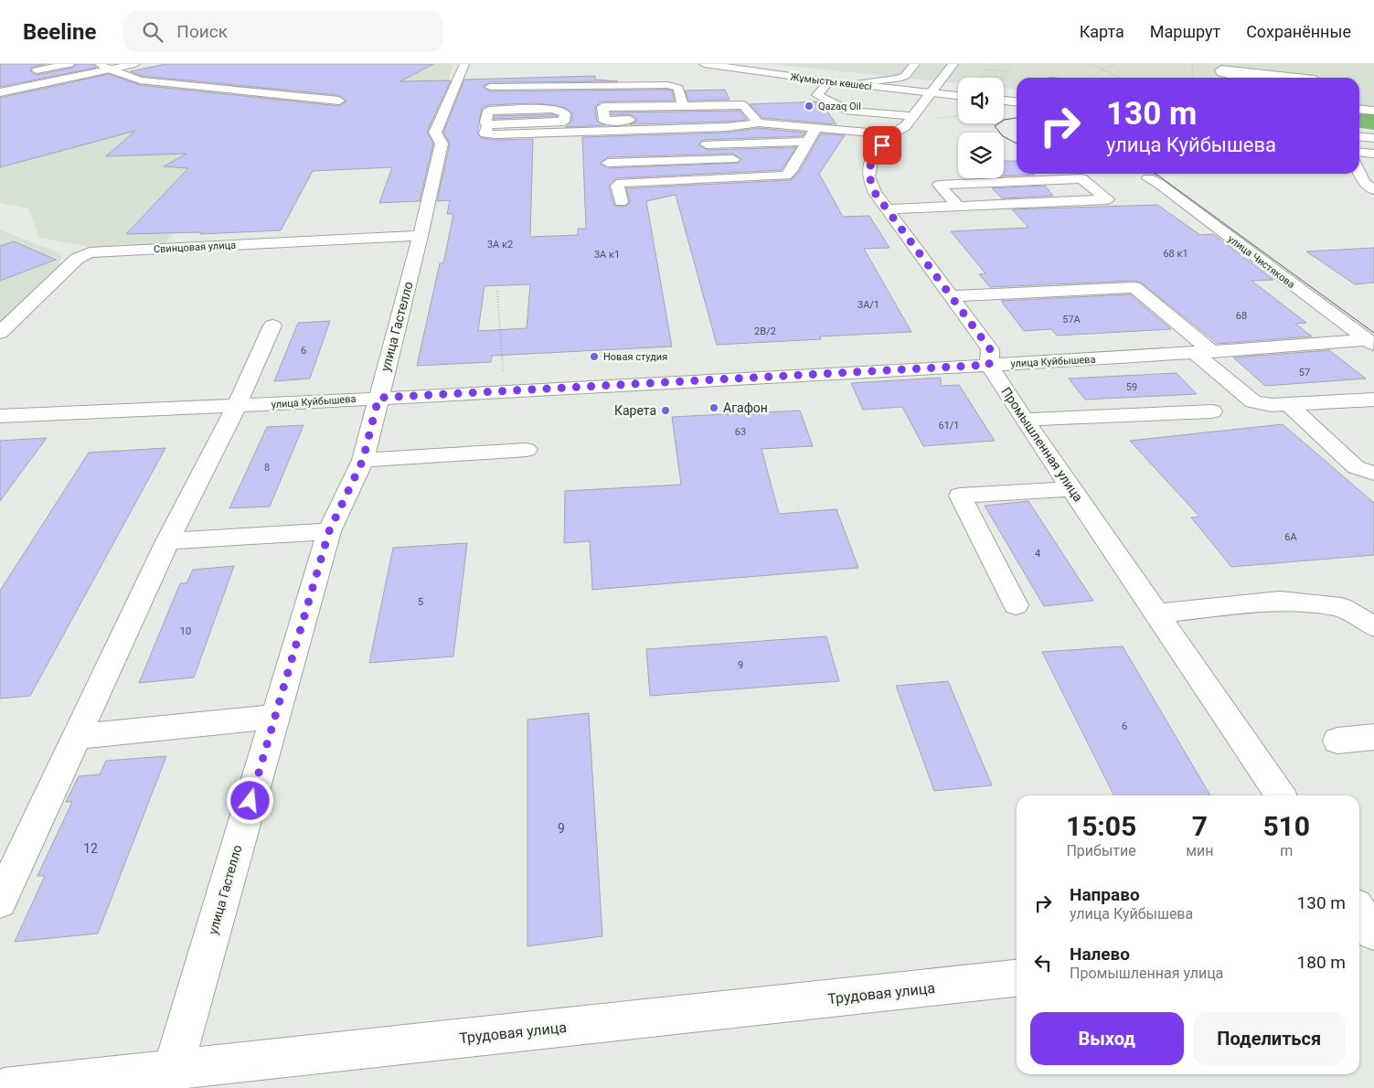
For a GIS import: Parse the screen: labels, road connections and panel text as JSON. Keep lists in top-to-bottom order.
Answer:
{
  "streets": {
    "street": [
      "Жұмысты көшесі",
      "Свинцовая улица",
      "улица Чистякова",
      "улица Гастелло",
      "улица Куйбышева",
      "Промышленная улица",
      "Трудовая улица"
    ]
  },
  "crossings": [
    ["Жұмысты көшесі", "Промышленная улица"],
    ["Свинцовая улица", "улица Гастелло"],
    ["улица Чистякова", "улица Куйбышева"],
    ["улица Гастелло", "улица Куйбышева"],
    ["улица Гастелло", "Трудовая улица"],
    ["улица Куйбышева", "Промышленная улица"]
  ],
  "places": [
    "Qazaq Oil",
    "Новая студия",
    "Агафон",
    "Карета"
  ],
  "house_numbers": [
    "3А к2",
    "68 к1",
    "3А к1",
    "3А/1",
    "68",
    "57А",
    "2В/2",
    "6",
    "57",
    "59",
    "61/1",
    "63",
    "8",
    "6А",
    "4",
    "5",
    "10",
    "9",
    "6",
    "9",
    "12"
  ],
  "page": {
    "header": "Beeline",
    "search": "Поиск",
    "nav": ["Карта", "Маршрут", "Сохранённые"],
    "turn": ["130 m", "улица Куйбышева"],
    "eta": [
      "15:05",
      "Прибытие",
      "7",
      "мин",
      "510",
      "m"
    ],
    "list": [
      {
        "name": "Направо",
        "note": "улица Куйбышева",
        "value": "130 m"
      },
      {
        "name": "Налево",
        "note": "Промышленная улица",
        "value": "180 m"
      }
    ],
    "buttons": ["Выход", "Поделиться"]
  }
}
